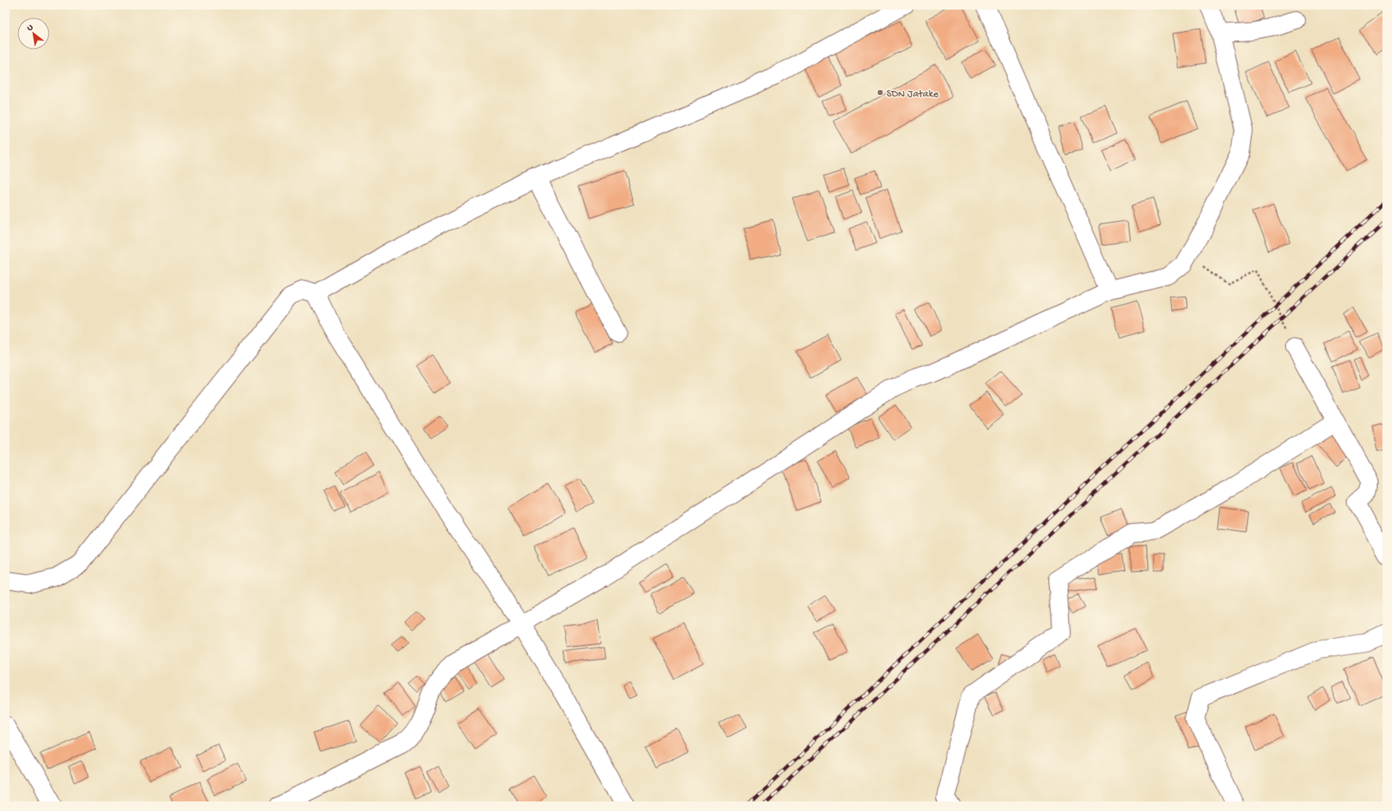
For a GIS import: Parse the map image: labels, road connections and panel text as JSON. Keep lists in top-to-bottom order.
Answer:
{
  "places": ["SDN Jatake"],
  "north": "top left"
}
